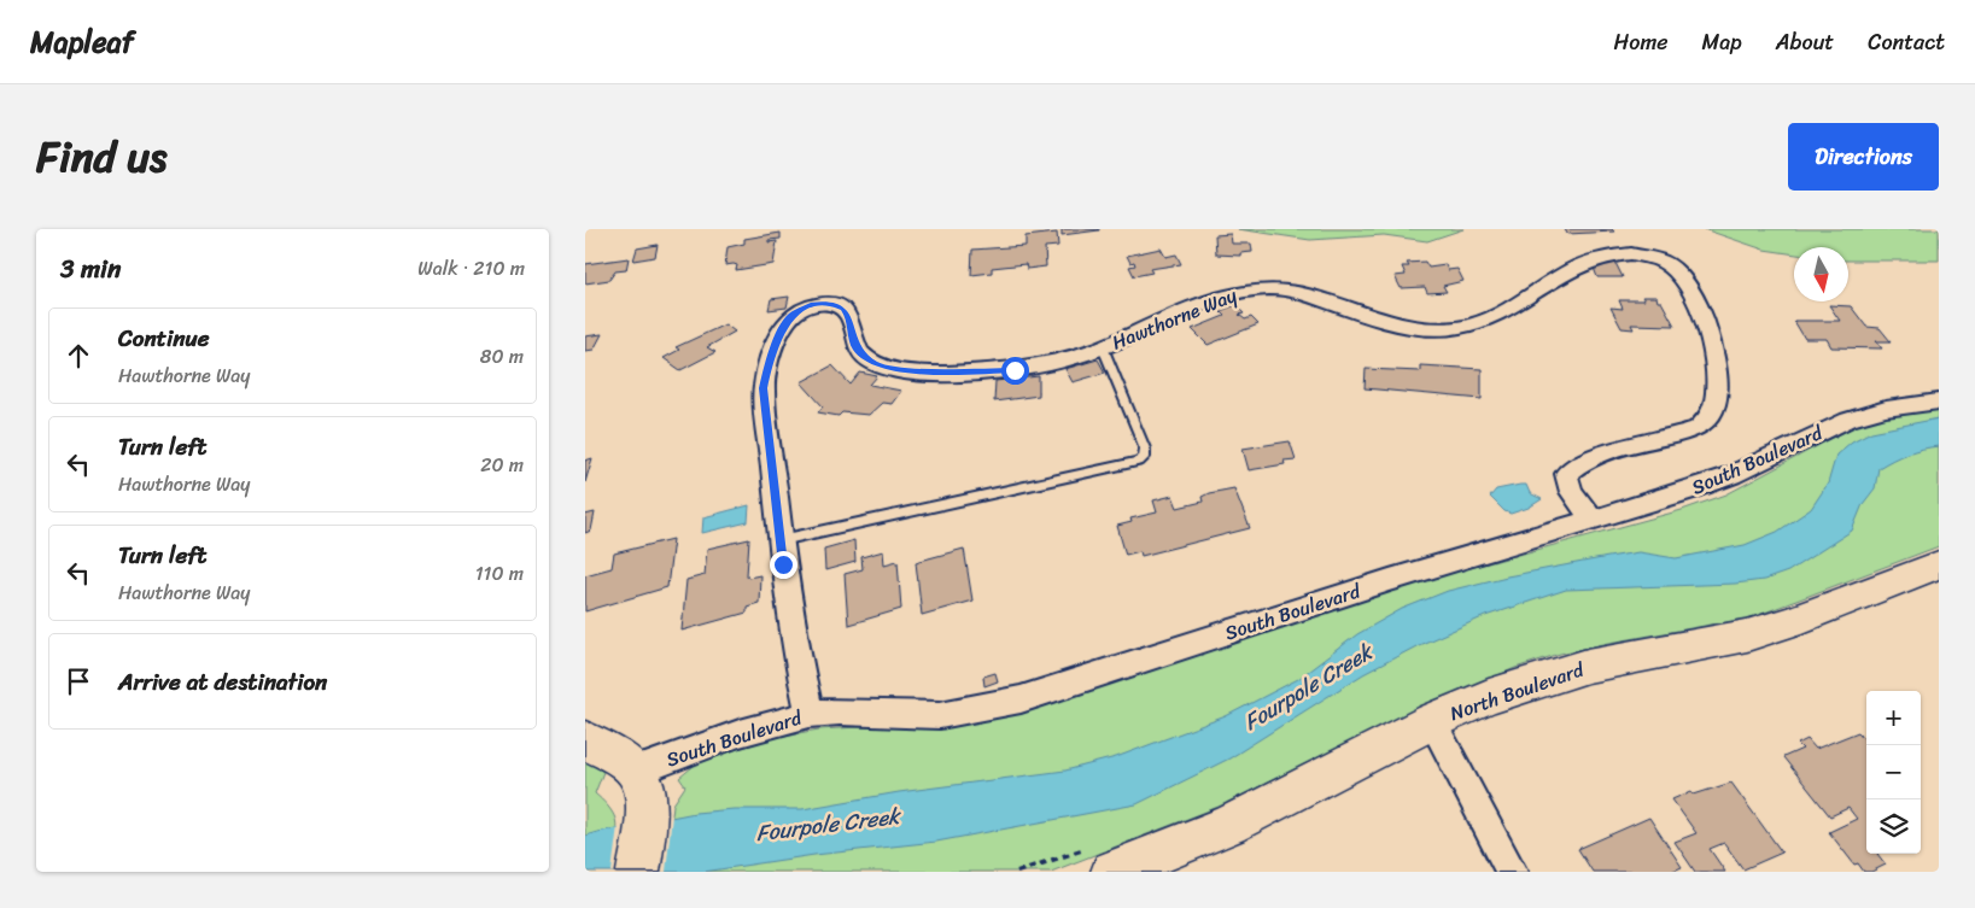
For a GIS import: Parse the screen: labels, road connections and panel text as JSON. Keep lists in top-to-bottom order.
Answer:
{
  "streets": {
    "street": ["Hawthorne Way", "South Boulevard", "North Boulevard"]
  },
  "crossings": [
    ["Hawthorne Way", "South Boulevard"]
  ],
  "water": ["Fourpole Creek"],
  "north": "bottom",
  "page": {
    "header": "Mapleaf",
    "nav": [
      "Home",
      "Map",
      "About",
      "Contact"
    ],
    "title": "Find us",
    "buttons": "Directions",
    "heading": ["3 min", "Walk · 210 m"],
    "list": [
      ["Continue", "Hawthorne Way", "80 m"],
      ["Turn left", "Hawthorne Way", "20 m"],
      ["Turn left", "Hawthorne Way", "110 m"],
      "Arrive at destination"
    ],
    "map_buttons": ["+", "−"]
  }
}
